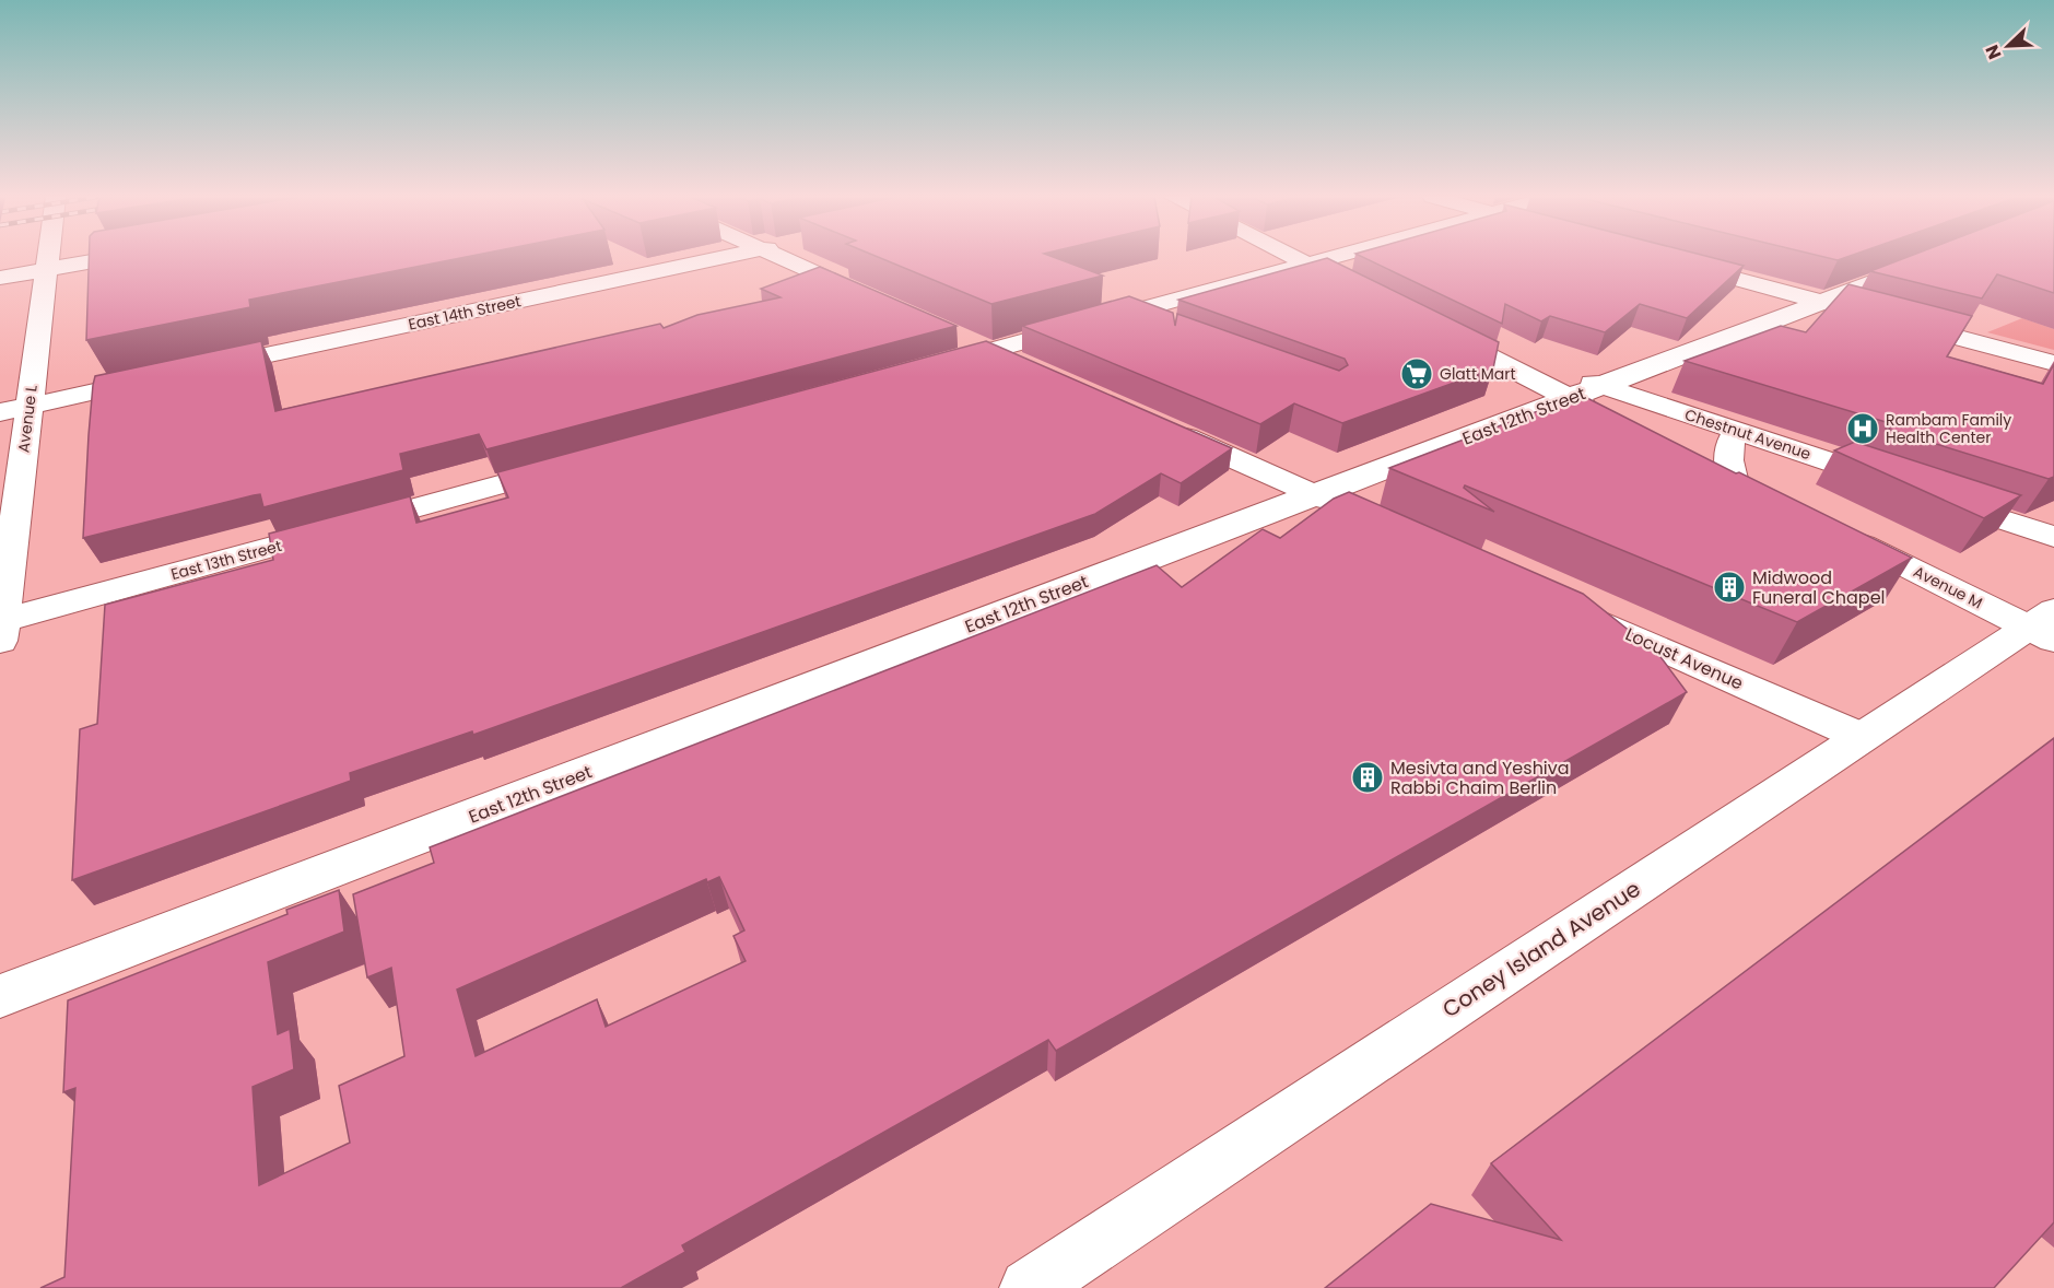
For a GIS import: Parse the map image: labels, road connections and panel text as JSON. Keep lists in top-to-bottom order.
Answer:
{
  "streets": {
    "street": [
      "East 14th Street",
      "East 12th Street",
      "Avenue L",
      "Chestnut Avenue",
      "East 13th Street",
      "Avenue M",
      "Locust Avenue",
      "Coney Island Avenue"
    ]
  },
  "crossings": [
    ["East 12th Street", "Chestnut Avenue"],
    ["Avenue L", "East 13th Street"],
    ["Avenue M", "Coney Island Avenue"],
    ["Locust Avenue", "Coney Island Avenue"]
  ],
  "places": {
    "supermarket": ["Glatt Mart"],
    "hospital": ["Rambam Family Health Center"],
    "building": ["Midwood Funeral Chapel", "Mesivta and Yeshiva Rabbi Chaim Berlin"]
  },
  "north": "bottom left"
}
